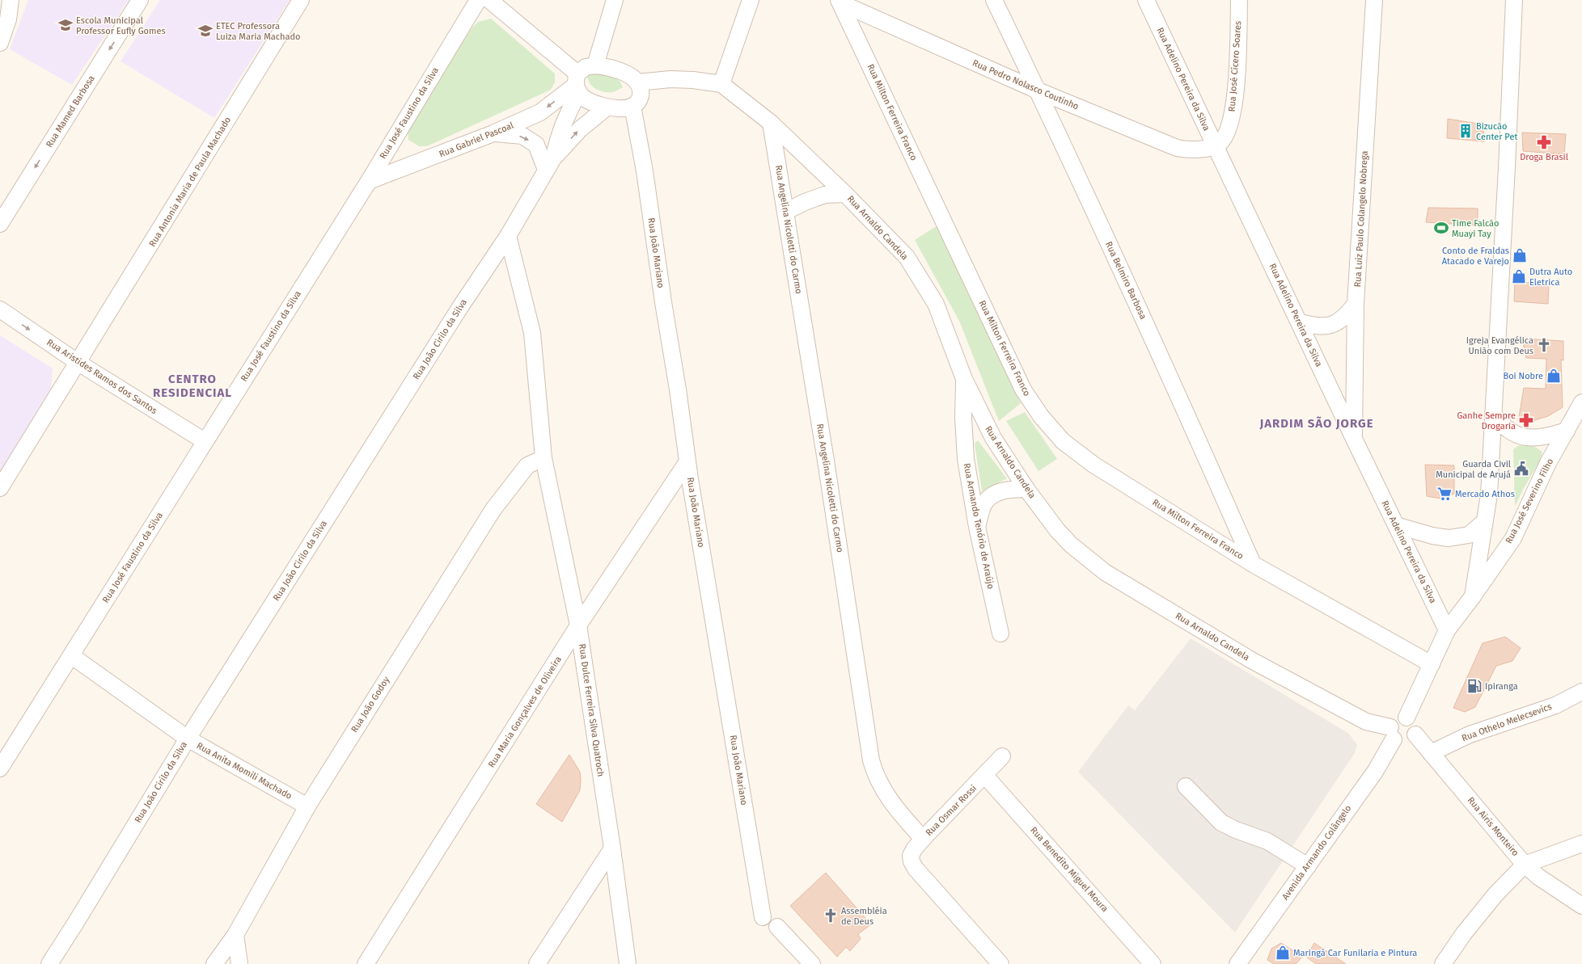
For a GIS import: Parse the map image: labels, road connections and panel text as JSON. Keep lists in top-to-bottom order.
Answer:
{
  "streets": {
    "street": [
      "Rua José Cícero Soares",
      "Rua Adelino Pereira da Silva",
      "Rua Pedro Nolasco Coutinho",
      "Rua Mamed Barbosa",
      "Rua Milton Ferreira Franco",
      "Rua José Faustino da Silva",
      "Rua Gabriel Pascoal",
      "Rua Antonia Maria de Paula Machado",
      "Rua Luiz Paulo Colangelo Nobrega",
      "Rua Arnaldo Candela",
      "Rua Angelina Nicoletti do Carmo",
      "Rua João Mariano",
      "Rua Belmiro Barbosa",
      "Rua João Cirilo da Silva",
      "Rua Aristides Ramos dos Santos",
      "Rua José Severino Filho",
      "Rua Armando Tenório de Araújo",
      "Rua João Godoy",
      "Rua Dulce Ferreira Silva Quatroch",
      "Rua Maria Gonçalves de Oliveira",
      "Rua Othelo Melecsevics",
      "Rua Anita Momili Machado",
      "Rua Osmar Rossi",
      "Rua Airis Monteiro",
      "Avenida Armando Colângelo",
      "Rua Benedito Miguel Moura"
    ]
  },
  "crossings": [
    ["Rua José Cícero Soares", "Rua Adelino Pereira da Silva"],
    ["Rua José Cícero Soares", "Rua Pedro Nolasco Coutinho"],
    ["Rua Adelino Pereira da Silva", "Rua Pedro Nolasco Coutinho"],
    ["Rua Adelino Pereira da Silva", "Rua Luiz Paulo Colangelo Nobrega"],
    ["Rua Pedro Nolasco Coutinho", "Rua Milton Ferreira Franco"],
    ["Rua Pedro Nolasco Coutinho", "Rua Belmiro Barbosa"],
    ["Rua Milton Ferreira Franco", "Rua Belmiro Barbosa"],
    ["Rua José Faustino da Silva", "Rua Gabriel Pascoal"],
    ["Rua José Faustino da Silva", "Rua Aristides Ramos dos Santos"],
    ["Rua José Faustino da Silva", "Rua Anita Momili Machado"],
    ["Rua Gabriel Pascoal", "Rua João Mariano"],
    ["Rua Gabriel Pascoal", "Rua João Cirilo da Silva"],
    ["Rua Antonia Maria de Paula Machado", "Rua Aristides Ramos dos Santos"],
    ["Rua Arnaldo Candela", "Rua Angelina Nicoletti do Carmo"],
    ["Rua Arnaldo Candela", "Rua Armando Tenório de Araújo"],
    ["Rua Arnaldo Candela", "Rua Airis Monteiro"],
    ["Rua Arnaldo Candela", "Avenida Armando Colângelo"],
    ["Rua Angelina Nicoletti do Carmo", "Rua Osmar Rossi"],
    ["Rua João Mariano", "Rua João Cirilo da Silva"],
    ["Rua João Mariano", "Rua Maria Gonçalves de Oliveira"],
    ["Rua João Cirilo da Silva", "Rua Dulce Ferreira Silva Quatroch"],
    ["Rua João Cirilo da Silva", "Rua Anita Momili Machado"],
    ["Rua João Godoy", "Rua Dulce Ferreira Silva Quatroch"],
    ["Rua João Godoy", "Rua Anita Momili Machado"],
    ["Rua Dulce Ferreira Silva Quatroch", "Rua Maria Gonçalves de Oliveira"],
    ["Rua Othelo Melecsevics", "Rua Airis Monteiro"],
    ["Rua Osmar Rossi", "Rua Benedito Miguel Moura"],
    ["Rua Airis Monteiro", "Avenida Armando Colângelo"]
  ],
  "one_way": ["Rua Mamed Barbosa", "Rua Gabriel Pascoal", "Rua Aristides Ramos dos Santos"],
  "districts": ["CENTRO RESIDENCIAL", "JARDIM SÃO JORGE"],
  "places": {
    "school or university": ["Escola Municipal Professor Eufly Gomes", "ETEC Professora Luiza Maria Machado"],
    "building": ["Bizucão Center Pet"],
    "pharmacy": ["Droga Brasil", "Ganhe Sempre Drogaria"],
    "sports": ["Time Falcão Muayi Tay"],
    "shop": [
      "Conto de Fraldas Atacado e Varejo",
      "Dutra Auto Eletrica",
      "Boi Nobre",
      "Maringá Car Funilaria e Pintura"
    ],
    "church": ["Igreja Evangélica União com Deus", "Assembléia de Deus"],
    "public building": ["Guarda Civil Municipal de Arujá"],
    "supermarket": ["Mercado Athos"],
    "fuel station": ["Ipiranga"]
  }
}
